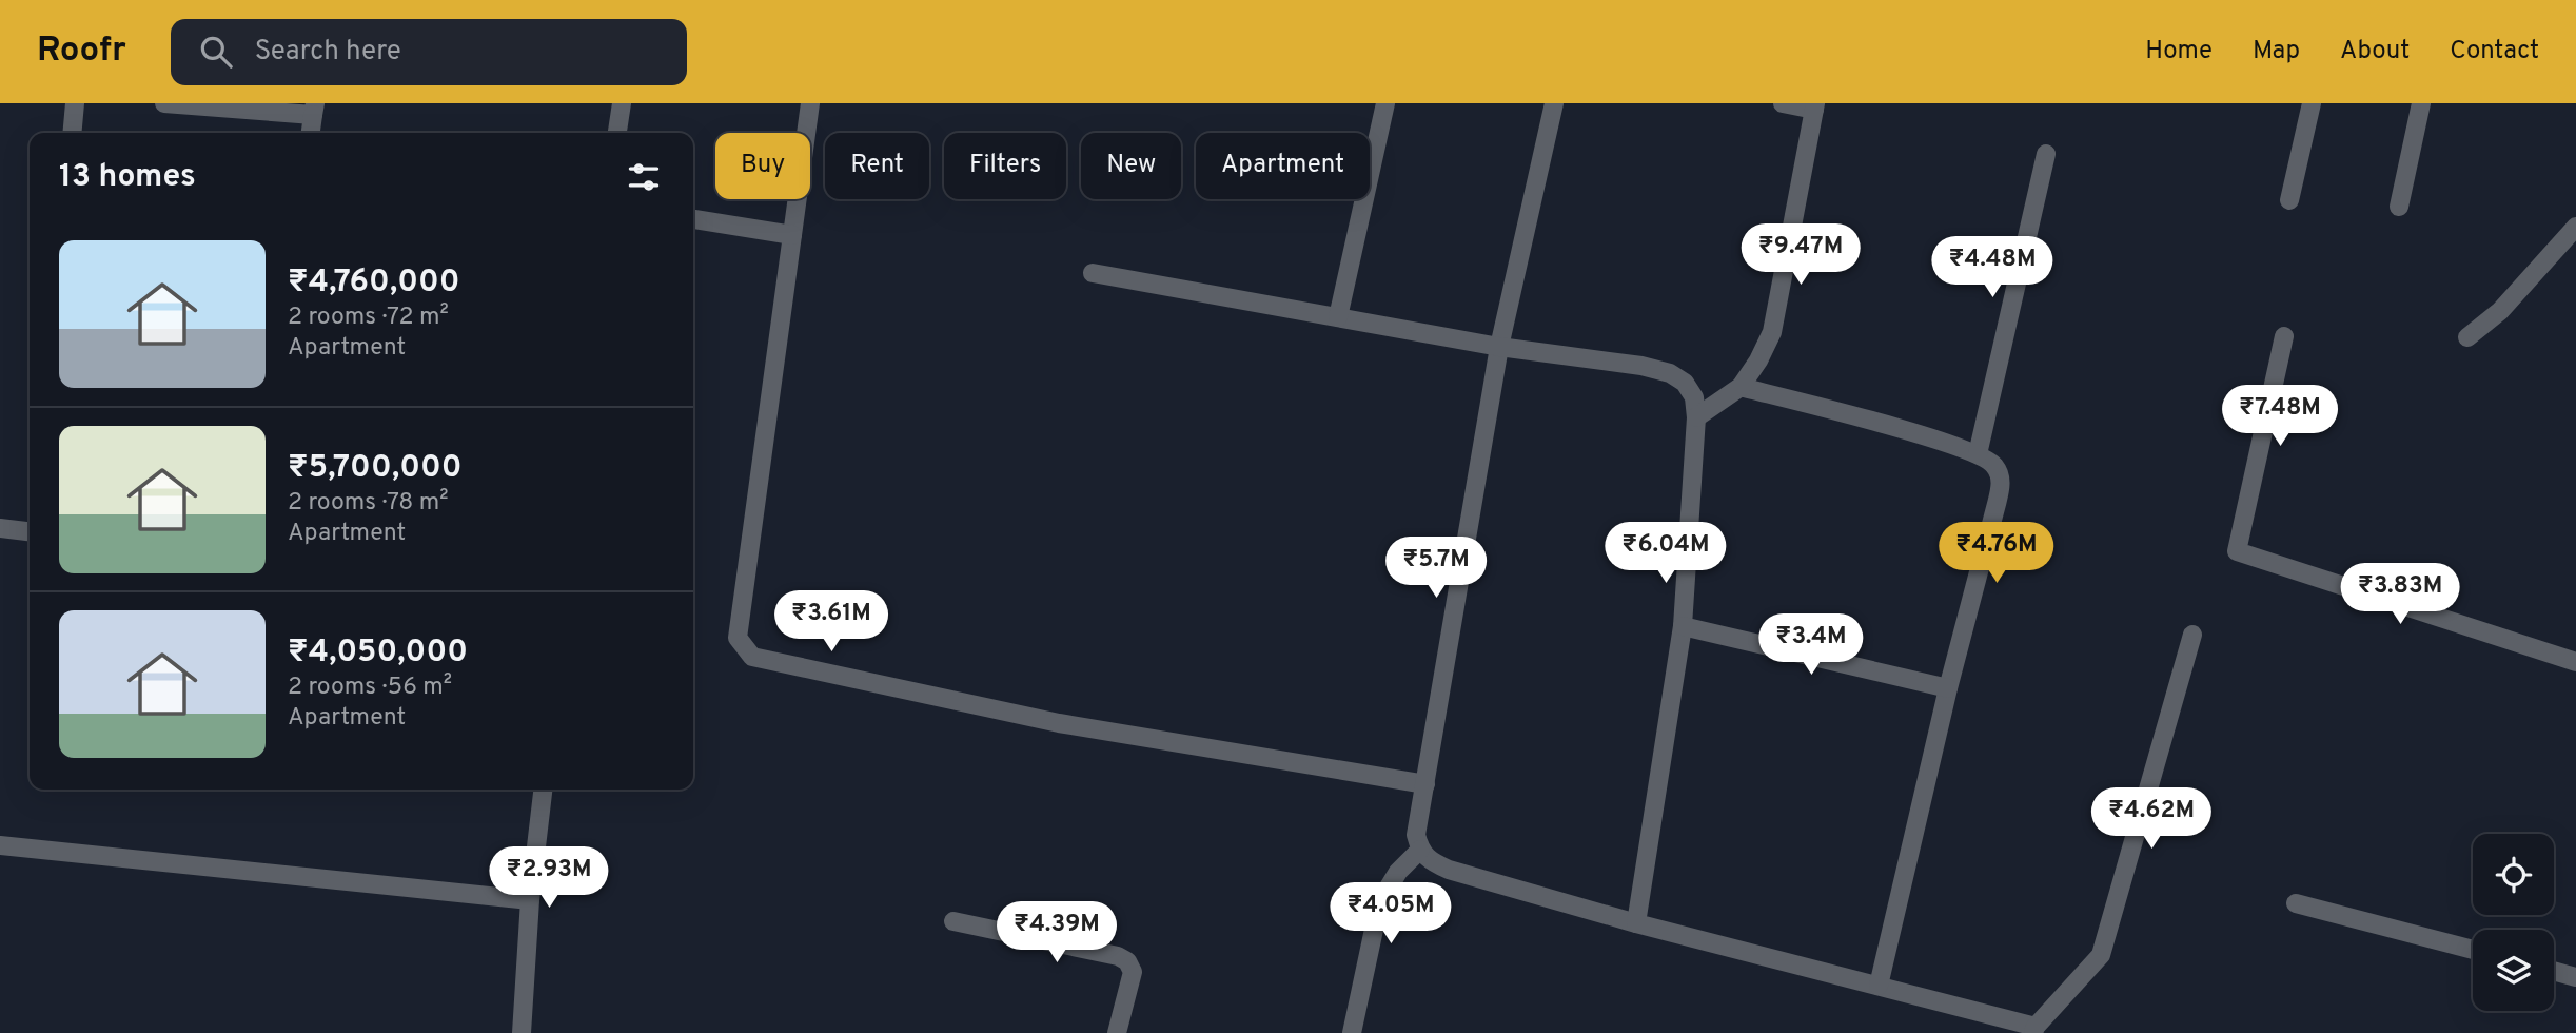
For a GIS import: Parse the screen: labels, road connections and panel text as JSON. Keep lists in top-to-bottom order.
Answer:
{
  "page": {
    "header": "Roofr",
    "search": "Search here",
    "nav": [
      "Home",
      "Map",
      "About",
      "Contact"
    ],
    "chip": [
      "Buy",
      "Rent",
      "Filters",
      "New",
      "Apartment"
    ],
    "heading": "13 homes",
    "list": [
      {
        "name": "₹4,760,000",
        "note": "2 rooms · 72 m² · Apartment"
      },
      {
        "name": "₹5,700,000",
        "note": "2 rooms · 78 m² · Apartment"
      },
      {
        "name": "₹4,050,000",
        "note": "2 rooms · 56 m² · Apartment"
      }
    ],
    "price": [
      "₹9.47M",
      "₹4.48M",
      "₹7.48M",
      "₹6.04M",
      "₹4.76M",
      "₹5.7M",
      "₹3.83M",
      "₹3.61M",
      "₹3.4M",
      "₹4.62M",
      "₹2.93M",
      "₹4.05M",
      "₹4.39M"
    ]
  }
}
